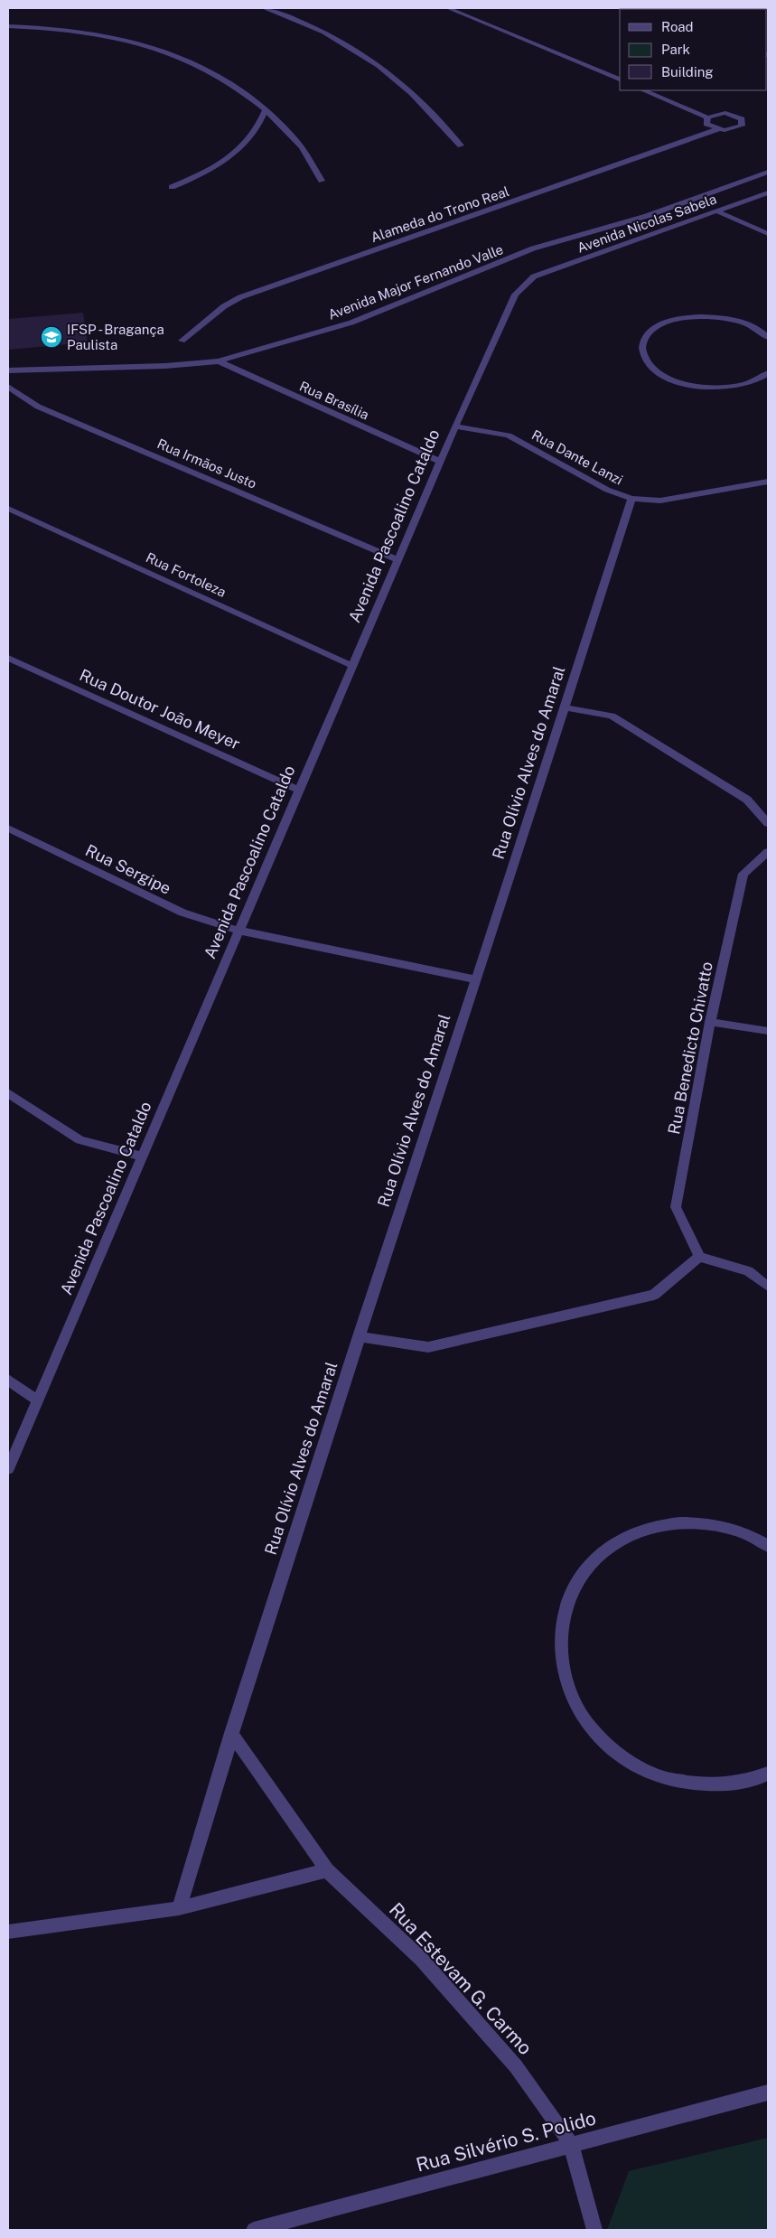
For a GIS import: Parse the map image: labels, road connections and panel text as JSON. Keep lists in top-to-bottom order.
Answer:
{
  "streets": {
    "street": [
      "Alameda do Trono Real",
      "Avenida Nicolas Sabela",
      "Avenida Major Fernando Valle",
      "Rua Brasília",
      "Rua Dante Lanzi",
      "Rua Irmãos Justo",
      "Avenida Pascoalino Cataldo",
      "Rua Fortoleza",
      "Rua Doutor João Meyer",
      "Rua Olívio Alves do Amaral",
      "Rua Sergipe",
      "Rua Benedicto Chivatto",
      "Rua Estevam G. Carmo",
      "Rua Silvério S. Polido"
    ]
  },
  "crossings": [
    ["Avenida Nicolas Sabela", "Avenida Pascoalino Cataldo"],
    ["Avenida Major Fernando Valle", "Rua Brasília"],
    ["Rua Brasília", "Avenida Pascoalino Cataldo"],
    ["Rua Dante Lanzi", "Avenida Pascoalino Cataldo"],
    ["Rua Dante Lanzi", "Rua Olívio Alves do Amaral"],
    ["Rua Irmãos Justo", "Avenida Pascoalino Cataldo"],
    ["Avenida Pascoalino Cataldo", "Rua Fortoleza"],
    ["Avenida Pascoalino Cataldo", "Rua Doutor João Meyer"],
    ["Avenida Pascoalino Cataldo", "Rua Sergipe"],
    ["Rua Olívio Alves do Amaral", "Rua Sergipe"],
    ["Rua Estevam G. Carmo", "Rua Silvério S. Polido"]
  ],
  "places": {
    "school or university": ["IFSP - Bragança Paulista"]
  },
  "legend": ["Road", "Park", "Building"]
}
